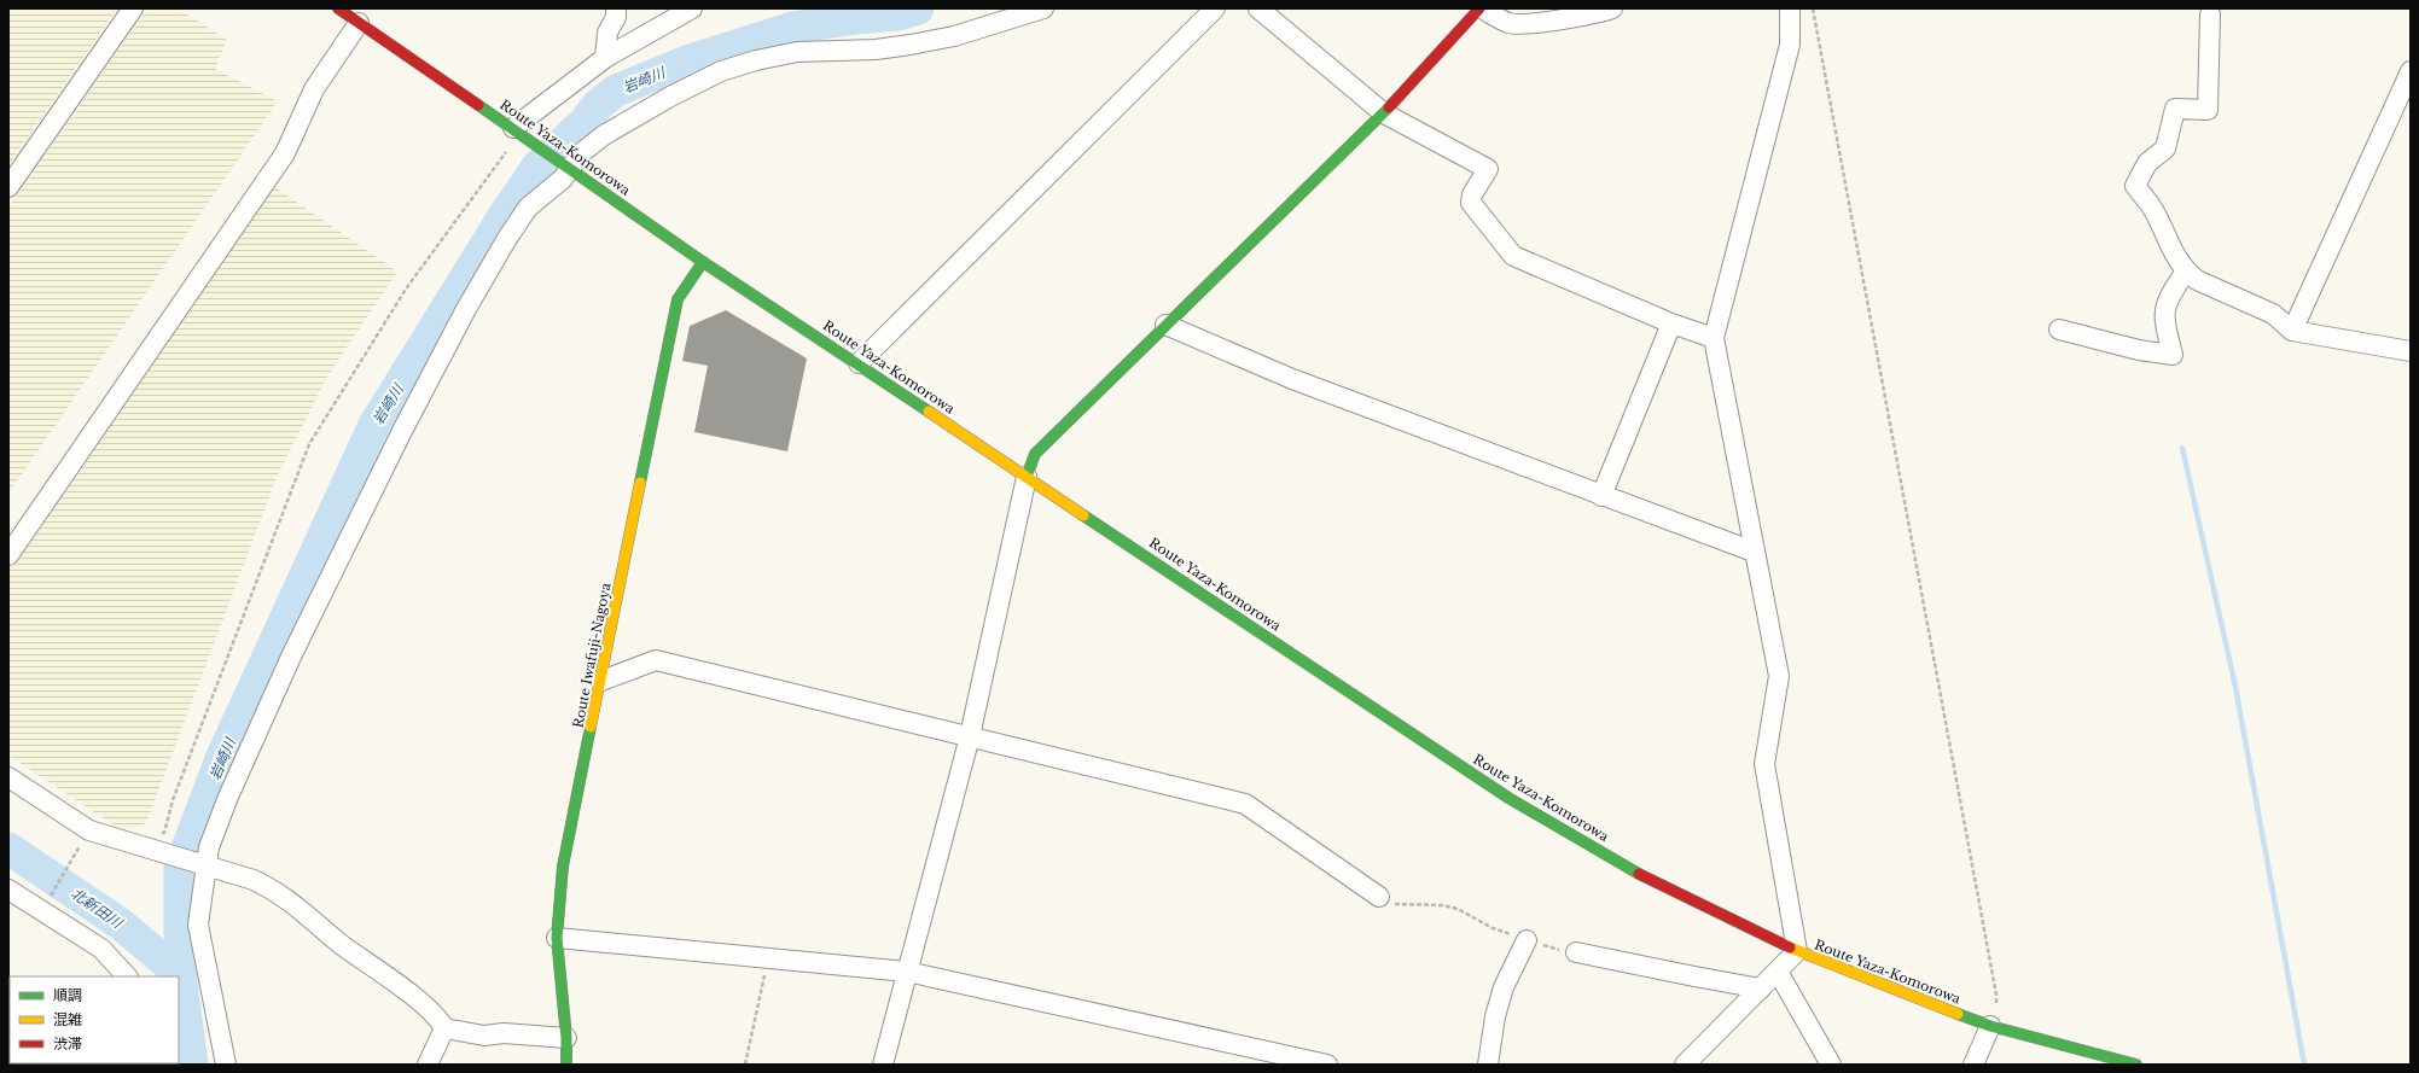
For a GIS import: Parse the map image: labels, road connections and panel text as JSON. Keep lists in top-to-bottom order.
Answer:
{
  "streets": {
    "main road": ["Route Yaza-Komorowa", "Route Iwafuji-Nagoya"]
  },
  "crossings": [
    ["Route Yaza-Komorowa", "Route Iwafuji-Nagoya"]
  ],
  "water": ["岩崎川", "北新田川"],
  "legend": ["順調", "混雑", "渋滞"]
}
